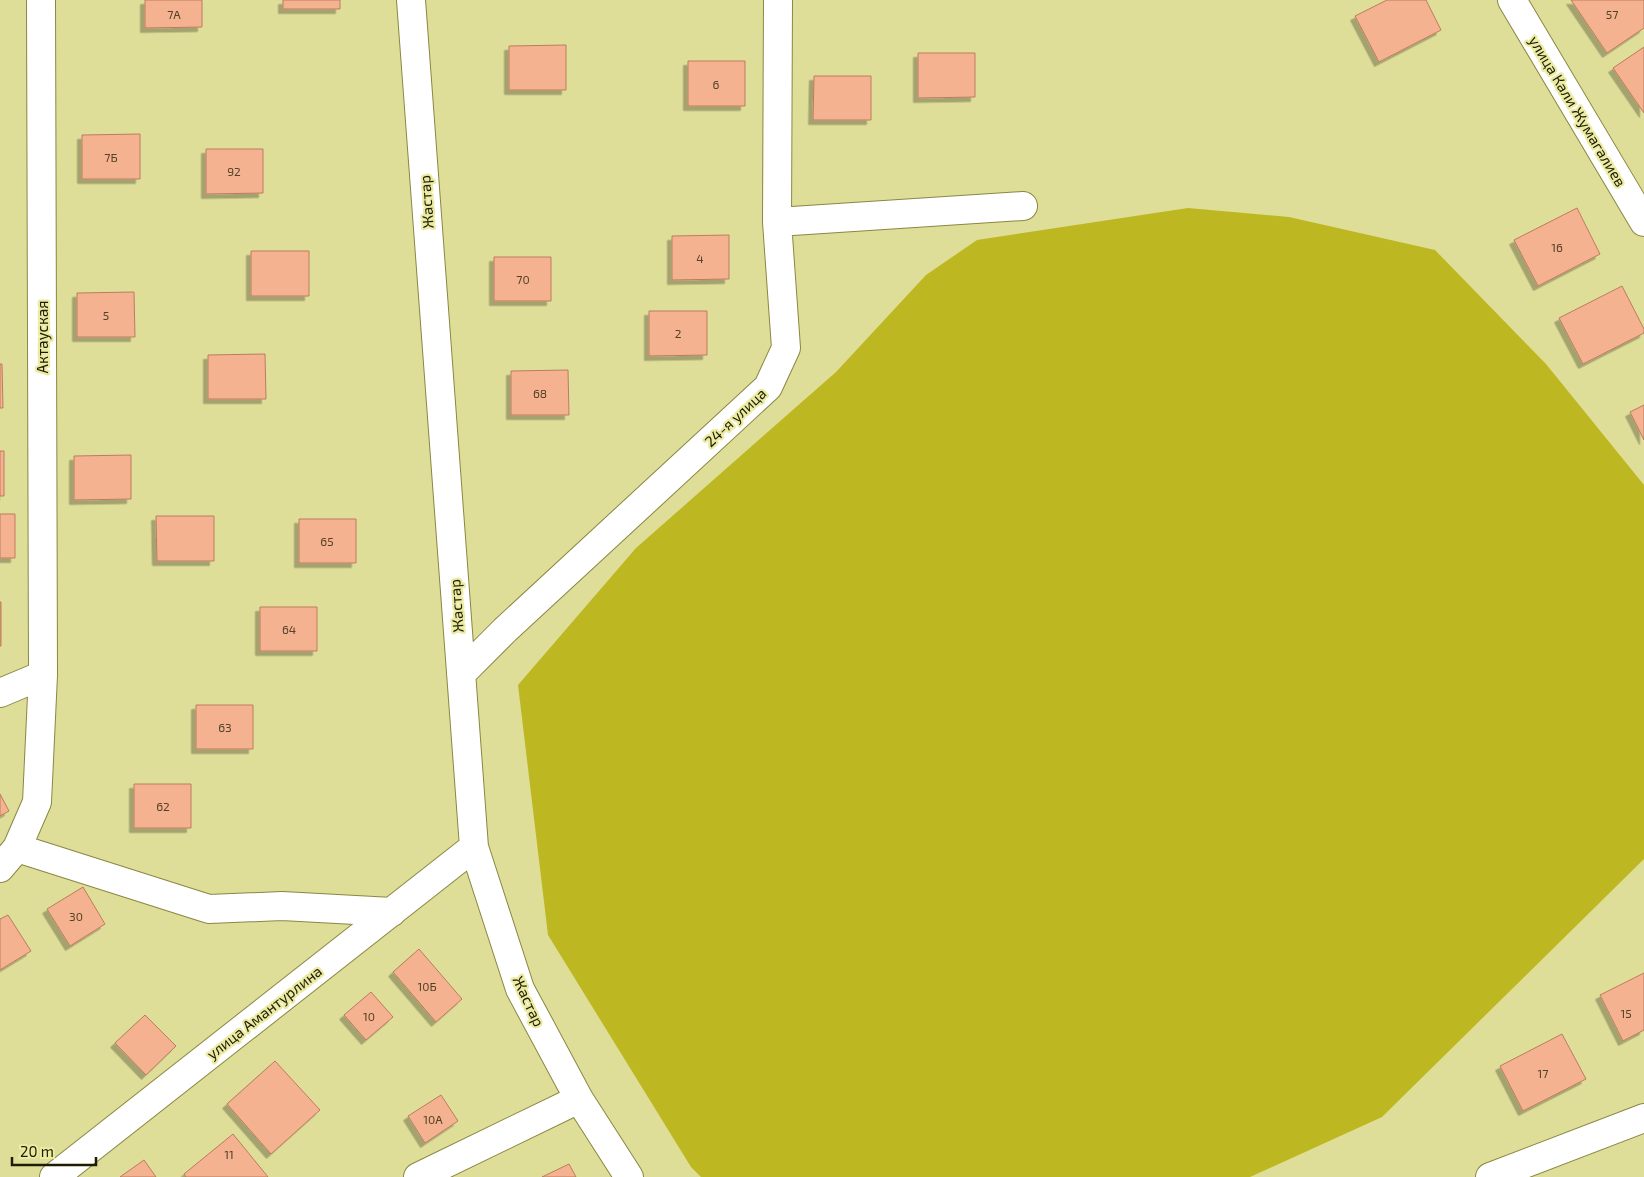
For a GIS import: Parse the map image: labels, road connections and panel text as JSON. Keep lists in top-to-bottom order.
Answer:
{
  "streets": {
    "street": [
      "улица Кали Жумагалиев",
      "Жастар",
      "Актауская",
      "24-я улица",
      "улица Амантурлина"
    ]
  },
  "crossings": [
    ["Жастар", "24-я улица"],
    ["Жастар", "улица Амантурлина"]
  ],
  "house_numbers": [
    "7А",
    "57",
    "6",
    "7Б",
    "92",
    "16",
    "4",
    "70",
    "5",
    "2",
    "68",
    "65",
    "64",
    "63",
    "62",
    "30",
    "10Б",
    "15",
    "10",
    "17",
    "10А",
    "11"
  ],
  "scale_bar": "20 m"
}
